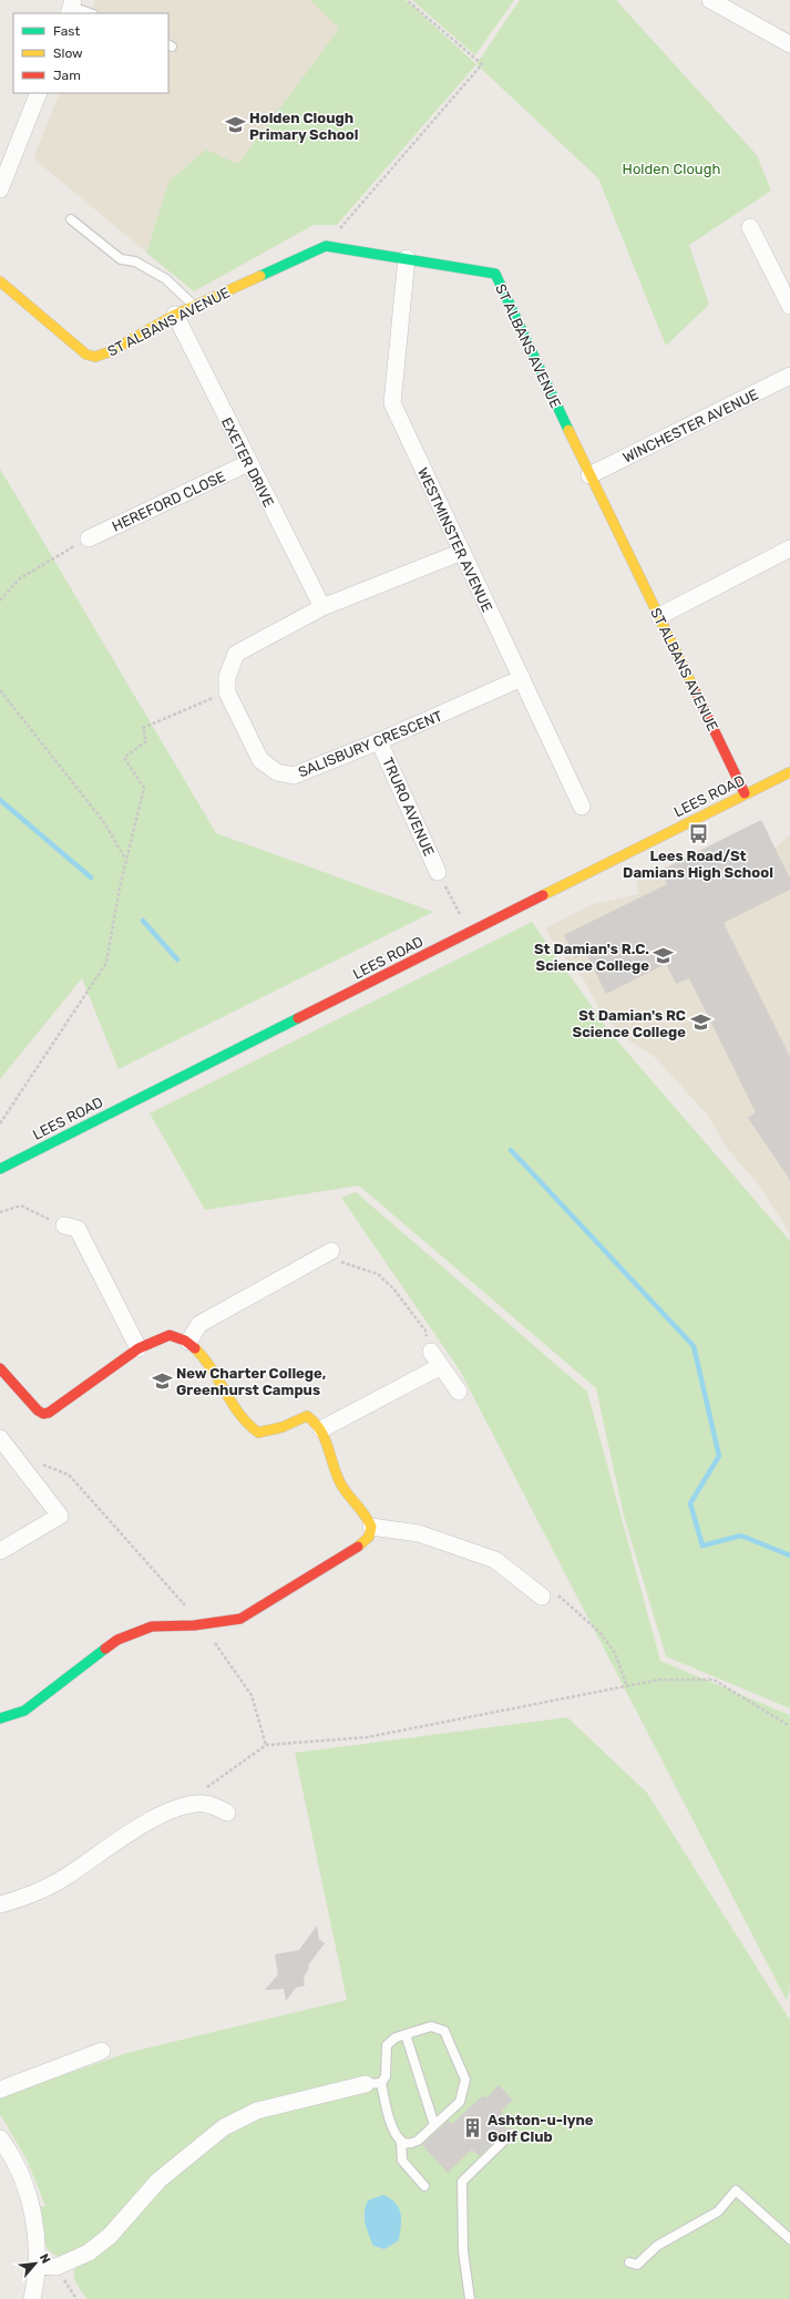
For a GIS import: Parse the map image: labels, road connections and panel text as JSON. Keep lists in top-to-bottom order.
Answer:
{
  "streets": {
    "street": [
      "ST ALBANS AVENUE",
      "WINCHESTER AVENUE",
      "EXETER DRIVE",
      "HEREFORD CLOSE",
      "WESTMINSTER AVENUE",
      "SALISBURY CRESCENT",
      "LEES ROAD",
      "TRURO AVENUE"
    ]
  },
  "crossings": [
    ["ST ALBANS AVENUE", "WINCHESTER AVENUE"],
    ["ST ALBANS AVENUE", "EXETER DRIVE"],
    ["ST ALBANS AVENUE", "WESTMINSTER AVENUE"],
    ["ST ALBANS AVENUE", "LEES ROAD"],
    ["EXETER DRIVE", "HEREFORD CLOSE"],
    ["WESTMINSTER AVENUE", "SALISBURY CRESCENT"],
    ["SALISBURY CRESCENT", "TRURO AVENUE"]
  ],
  "parks": ["Holden Clough"],
  "places": {
    "school or university": [
      "Holden Clough Primary School",
      "St Damian's R.C. Science College",
      "St Damian's RC Science College",
      "New Charter College, Greenhurst Campus"
    ],
    "bus stop": ["Lees Road/St Damians High School"],
    "building": ["Ashton-u-lyne Golf Club"]
  },
  "legend": ["Fast", "Slow", "Jam"],
  "north": "top right"
}
